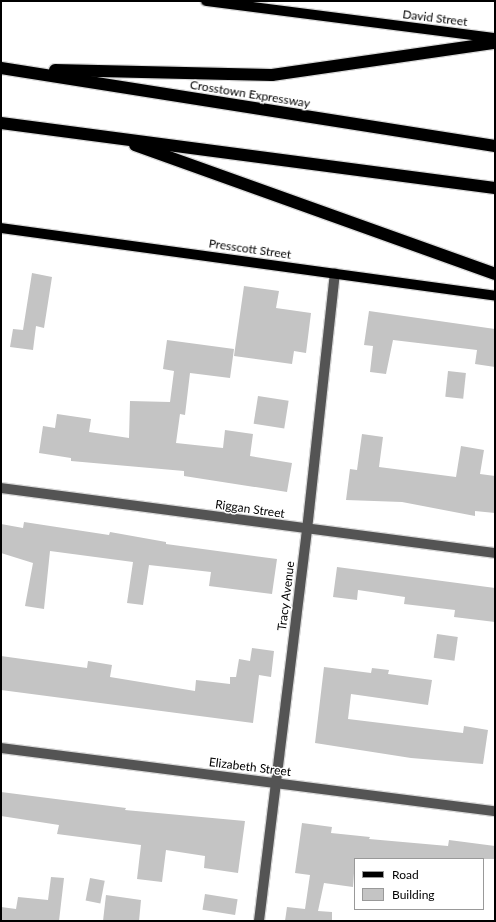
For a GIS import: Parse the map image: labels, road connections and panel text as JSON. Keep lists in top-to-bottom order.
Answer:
{
  "streets": {
    "highway": ["Crosstown Expressway"],
    "main road": ["David Street", "Presscott Street"],
    "street": ["Riggan Street", "Tracy Avenue", "Elizabeth Street"]
  },
  "crossings": [
    ["Presscott Street", "Tracy Avenue"],
    ["Riggan Street", "Tracy Avenue"],
    ["Tracy Avenue", "Elizabeth Street"]
  ],
  "legend": ["Road", "Building"]
}
